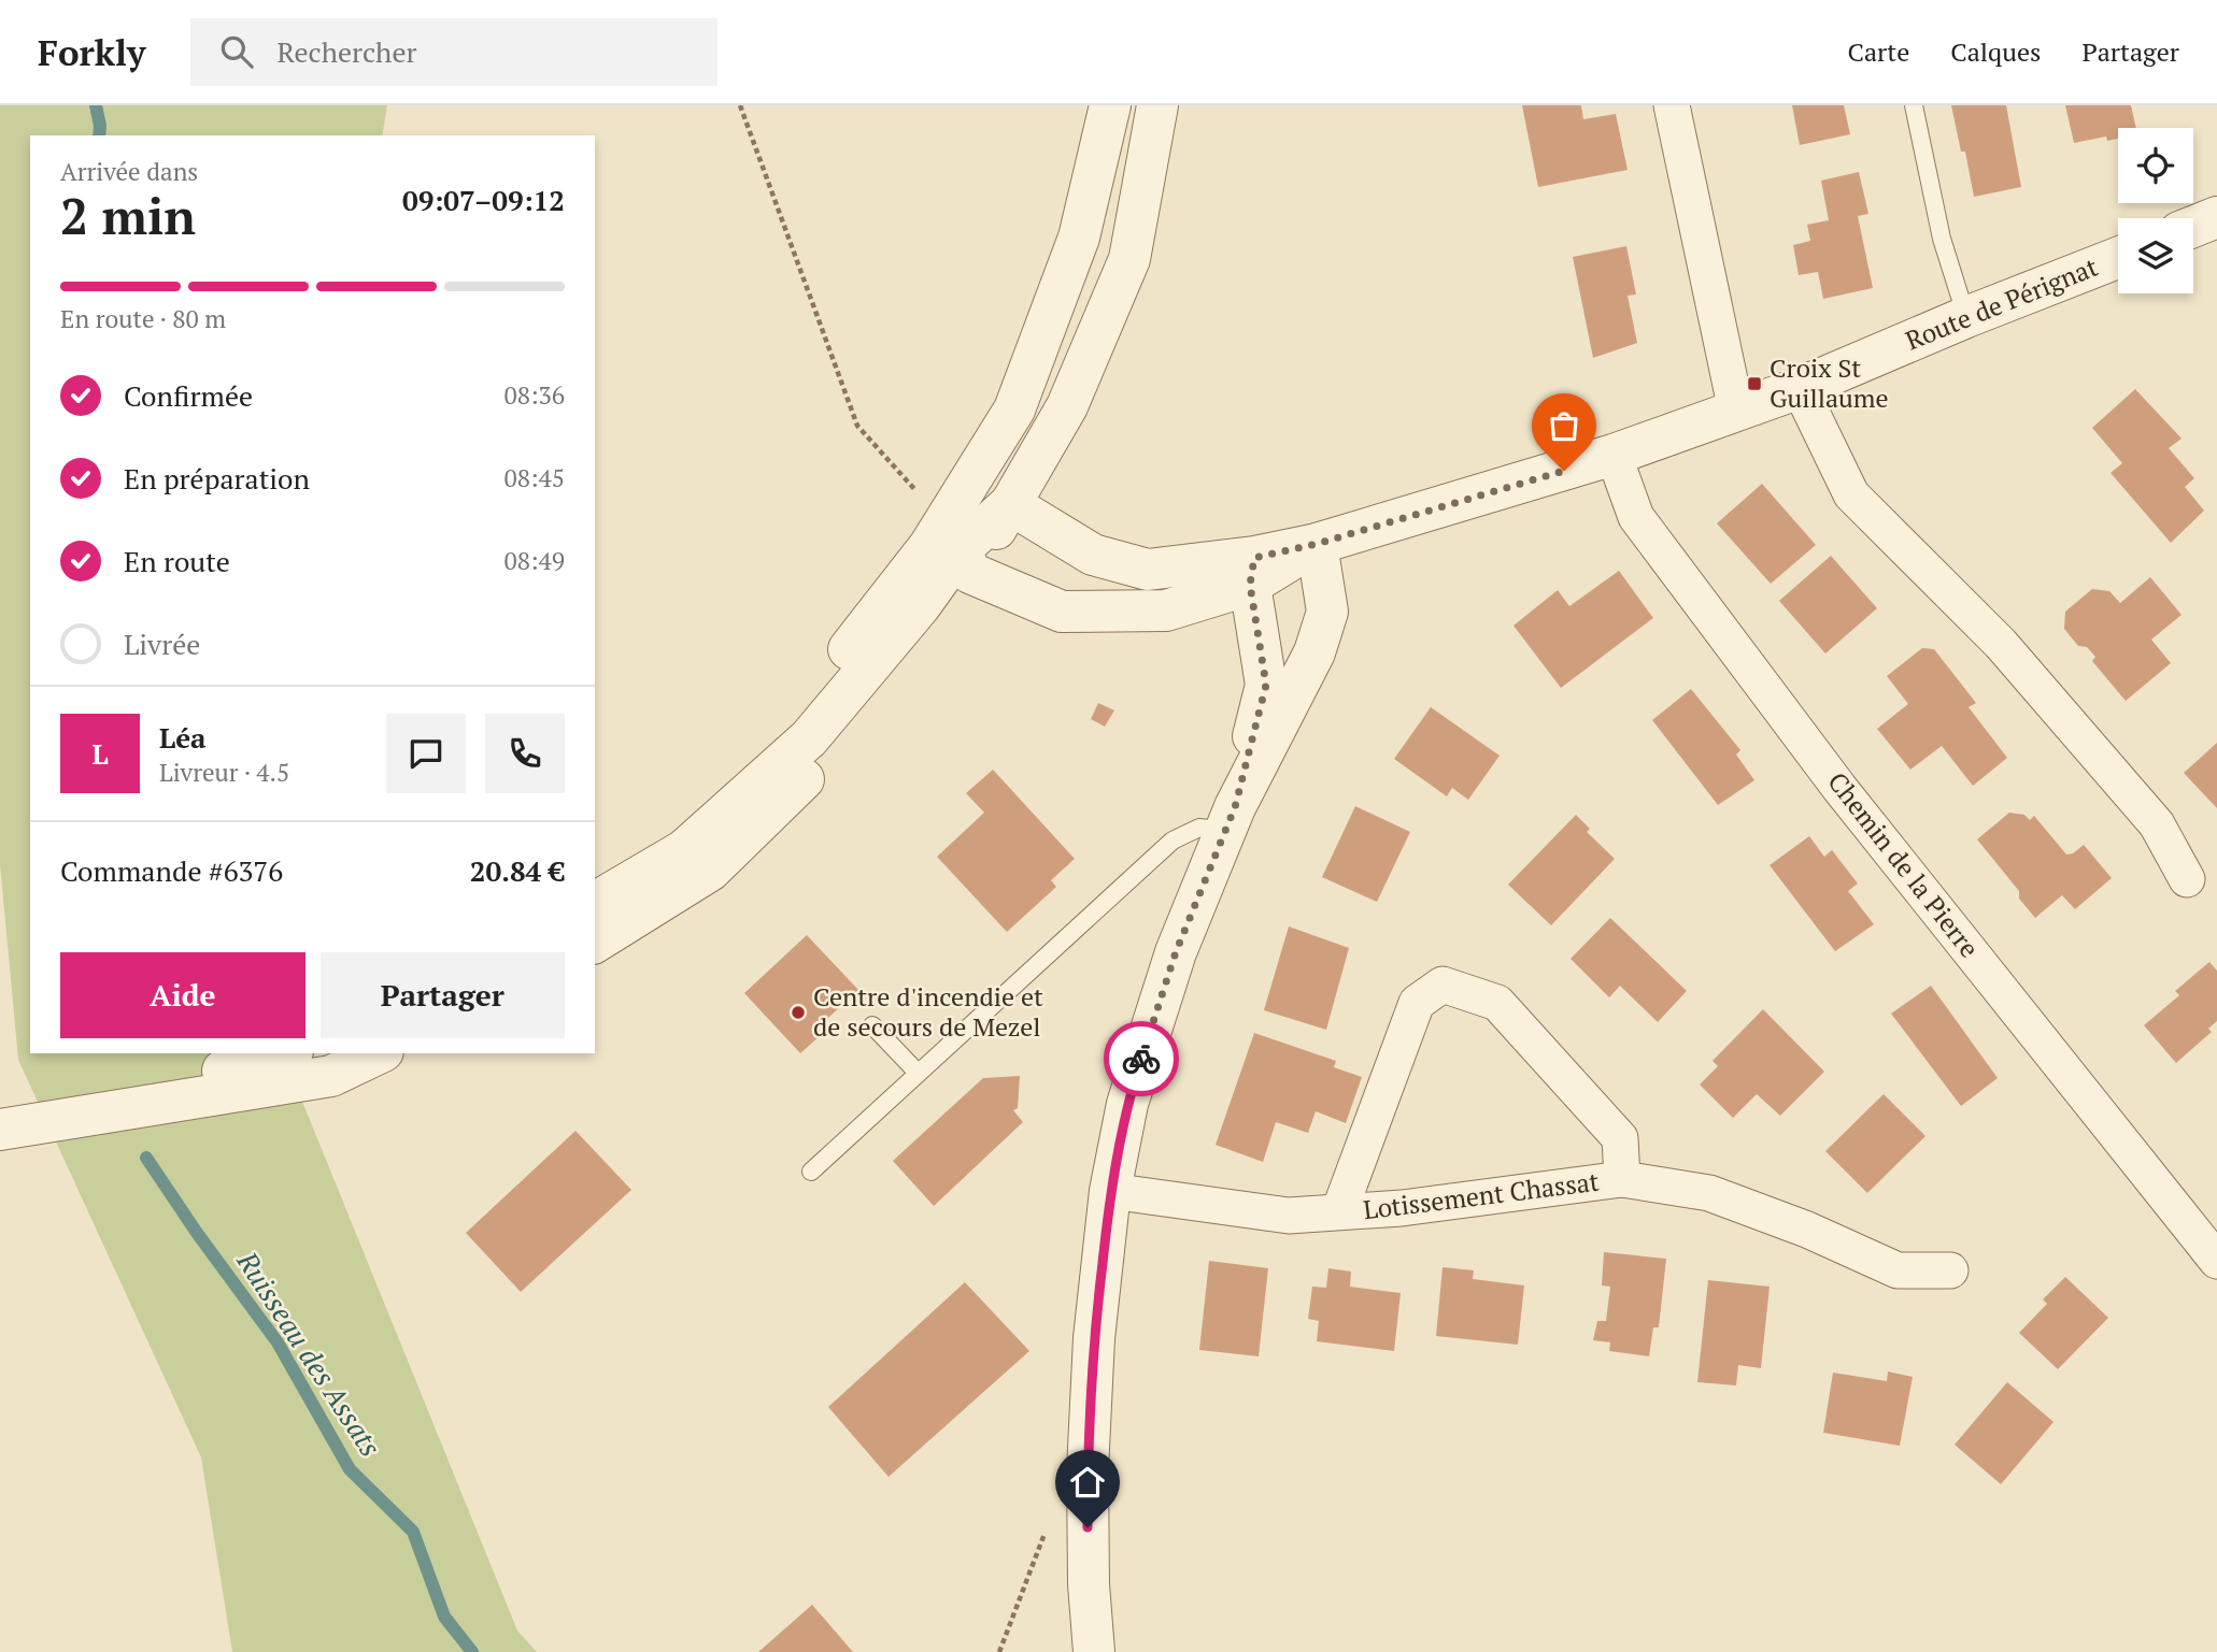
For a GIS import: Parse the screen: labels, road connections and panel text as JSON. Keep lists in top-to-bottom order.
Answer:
{
  "streets": {
    "street": ["Route de Pérignat", "Chemin de la Pierre", "Lotissement Chassat"]
  },
  "crossings": [
    ["Route de Pérignat", "Chemin de la Pierre"]
  ],
  "water": ["Ruisseau des Assats"],
  "places": {
    "transit": ["Croix St Guillaume"],
    "other": ["Centre d'incendie et de secours de Mezel"]
  },
  "page": {
    "header": "Forkly",
    "search": "Rechercher",
    "nav": ["Carte", "Calques", "Partager"],
    "heading": ["2 min", "Arrivée dans", "09:07–09:12"],
    "panel": [
      "Léa",
      "Livreur · 4.5",
      "Commande #6376",
      "20.84 €"
    ],
    "bar": "En route · 80 m",
    "list": [
      ["Confirmée", "08:36"],
      ["En préparation", "08:45"],
      ["En route", "08:49"],
      "Livrée"
    ],
    "round": "L",
    "buttons": ["Aide", "Partager"]
  }
}
